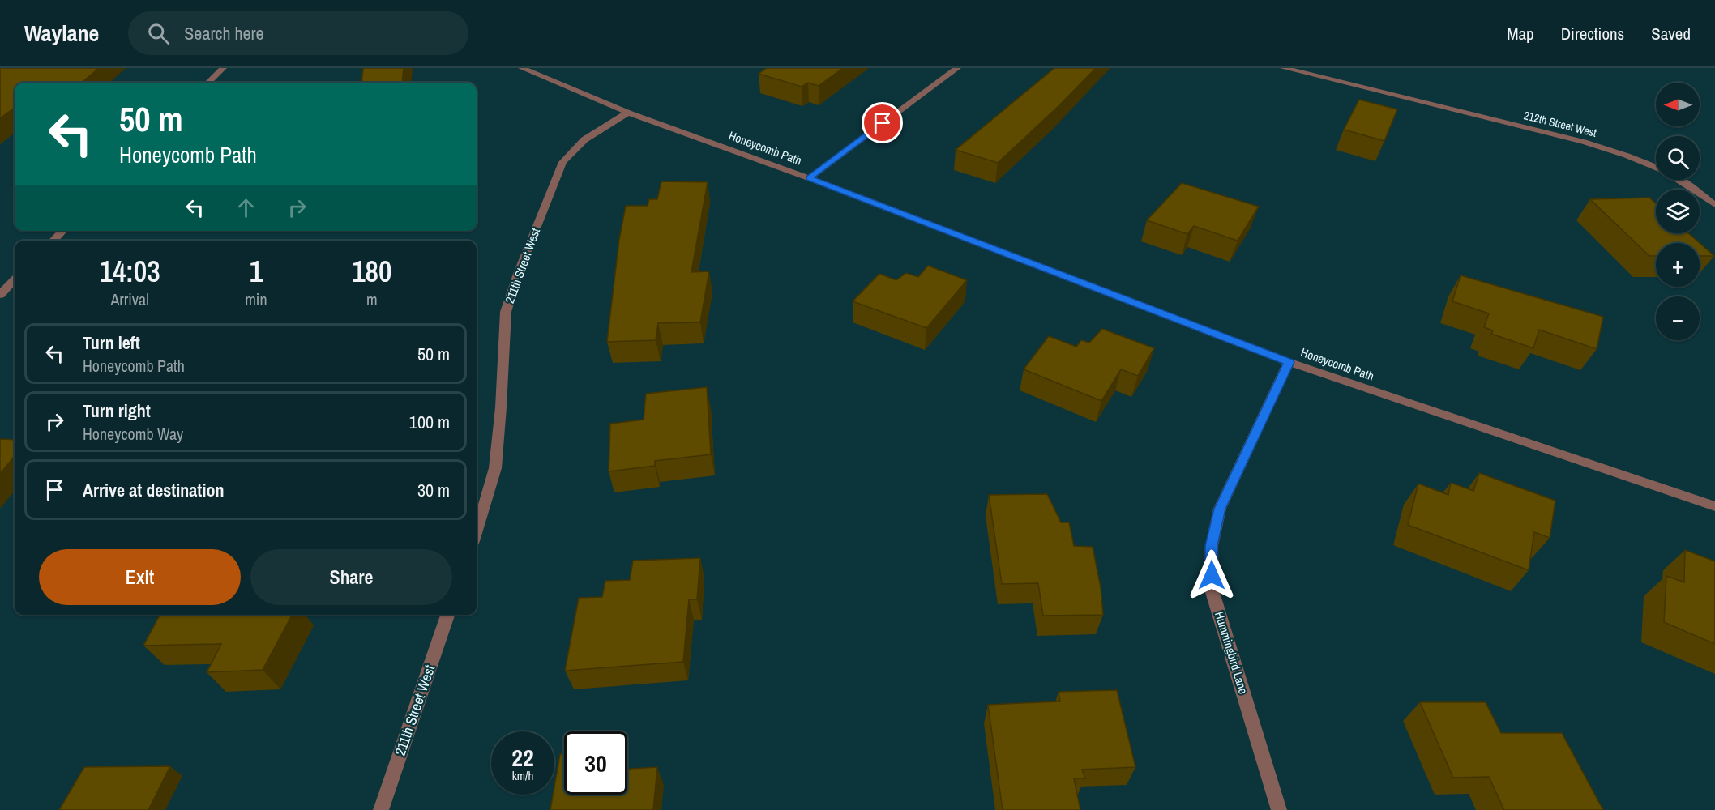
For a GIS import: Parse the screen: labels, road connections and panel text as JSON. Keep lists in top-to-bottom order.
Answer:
{
  "streets": {
    "street": [
      "212th Street West",
      "Honeycomb Path",
      "211th Street West",
      "Hummingbird Lane"
    ]
  },
  "crossings": [
    ["Honeycomb Path", "211th Street West"],
    ["Honeycomb Path", "Hummingbird Lane"]
  ],
  "north": "left",
  "page": {
    "header": "Waylane",
    "search": "Search here",
    "nav": ["Map", "Directions", "Saved"],
    "map_buttons": ["+", "−"],
    "turn": ["50 m", "Honeycomb Path"],
    "eta": [
      "14:03",
      "Arrival",
      "1",
      "min",
      "180",
      "m"
    ],
    "list": [
      {
        "name": "Turn left",
        "note": "Honeycomb Path",
        "value": "50 m"
      },
      {
        "name": "Turn right",
        "note": "Honeycomb Way",
        "value": "100 m"
      },
      {
        "name": "Arrive at destination",
        "value": "30 m"
      }
    ],
    "buttons": ["Exit", "Share"],
    "speed": "22 km/h",
    "limit": "30"
  }
}
